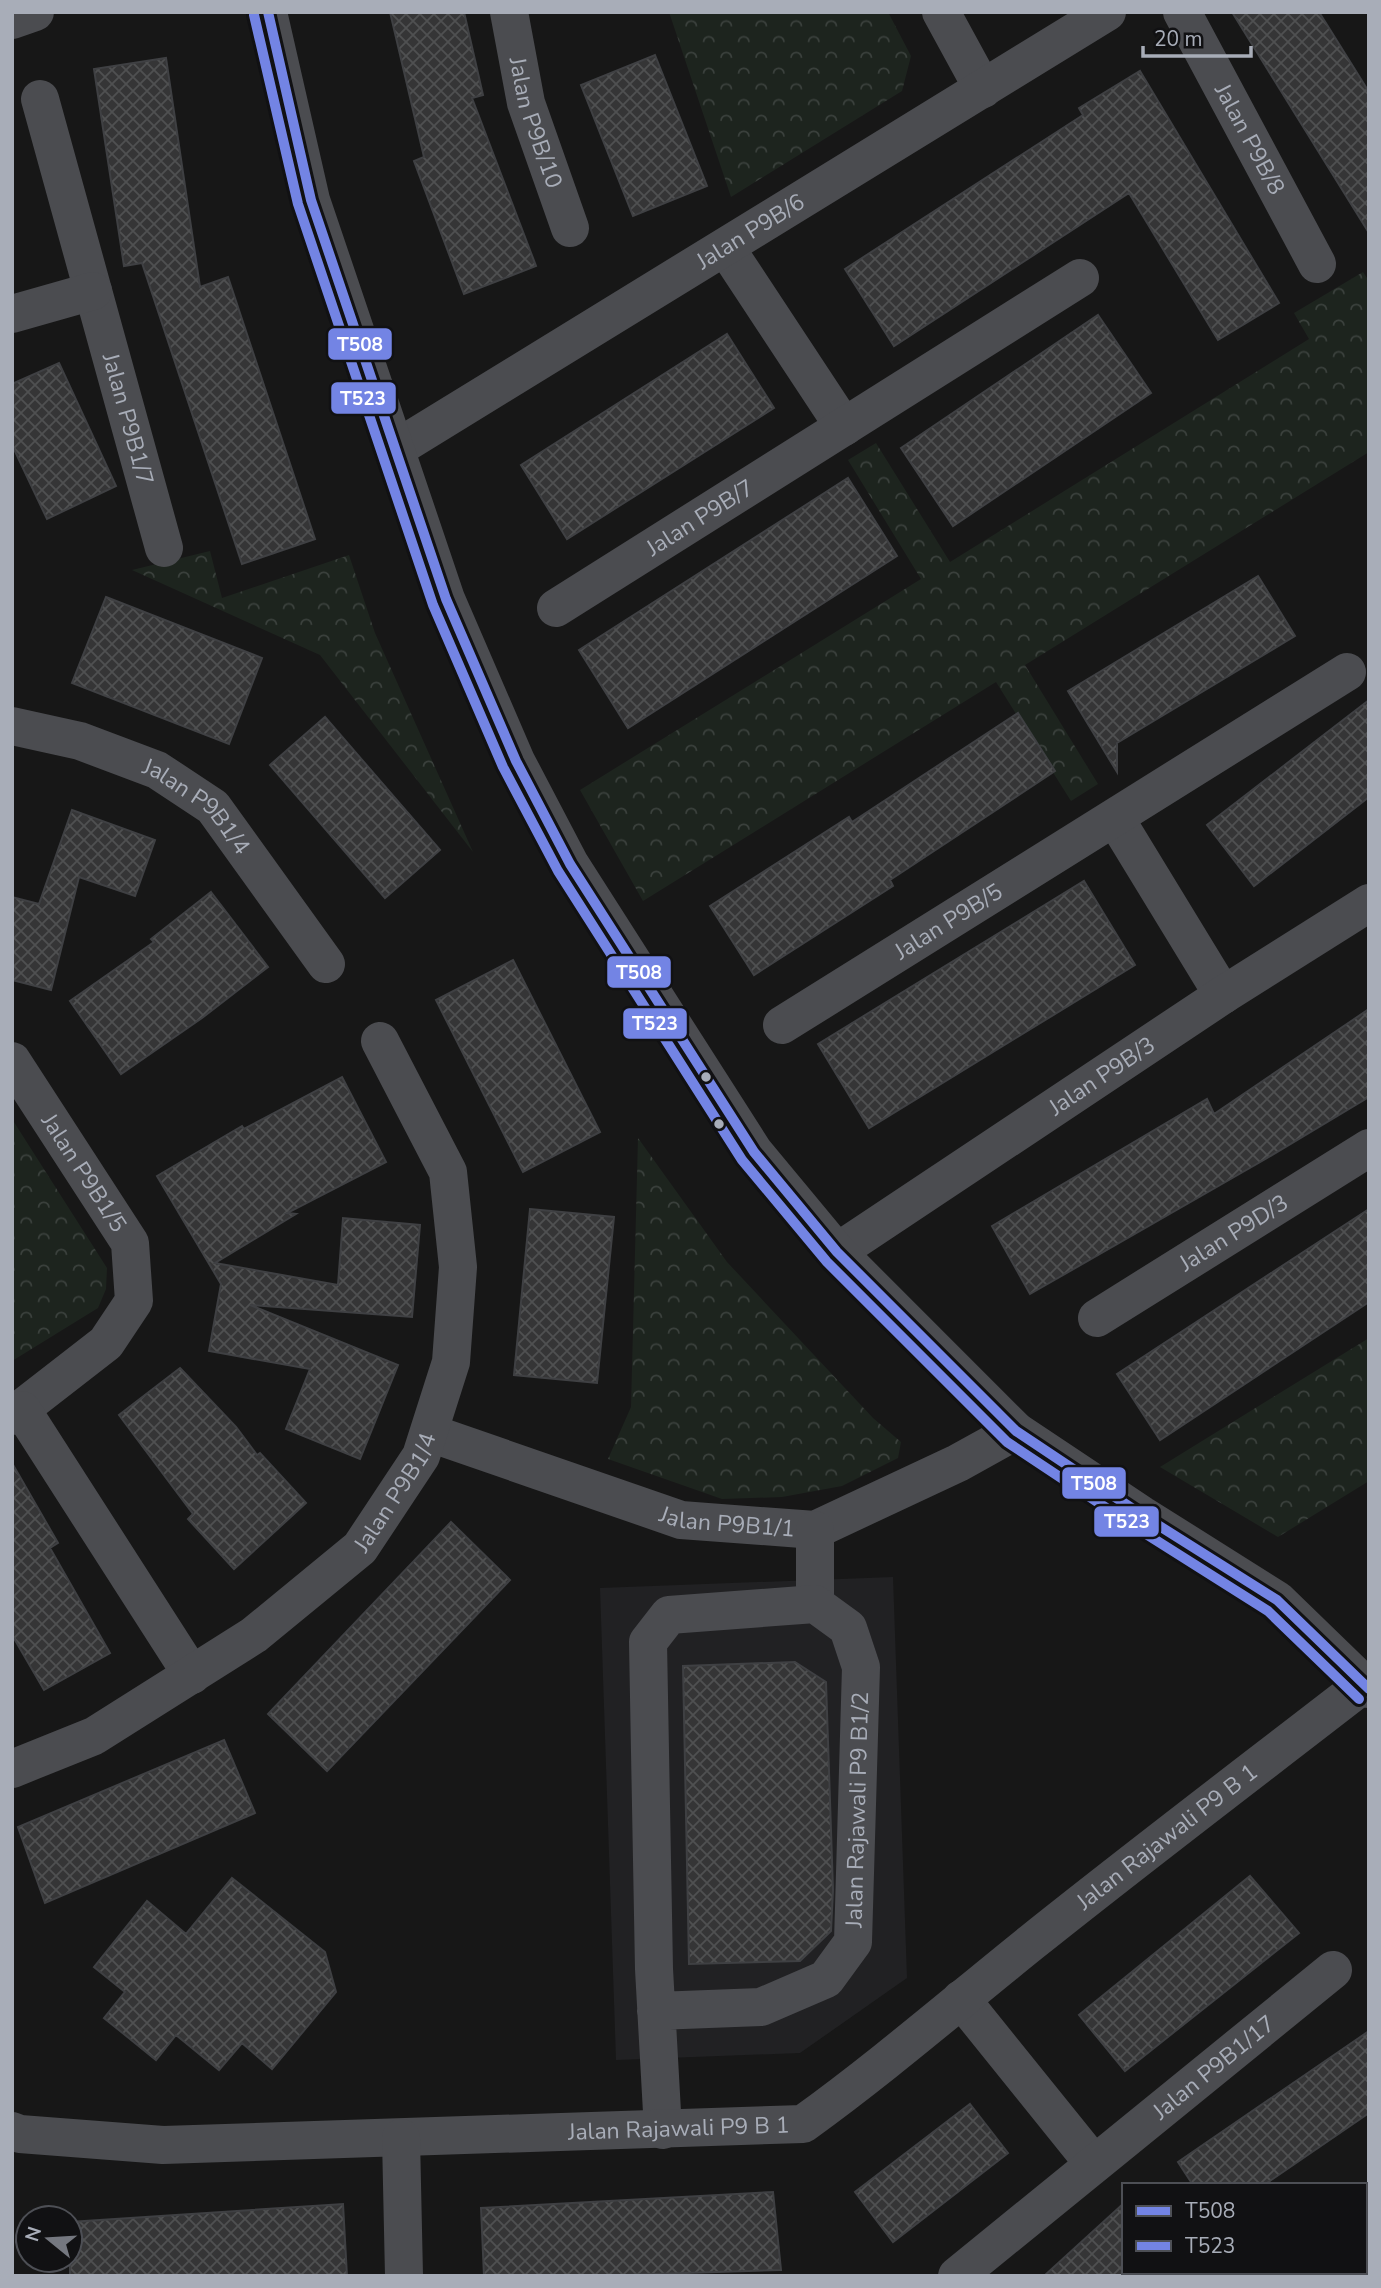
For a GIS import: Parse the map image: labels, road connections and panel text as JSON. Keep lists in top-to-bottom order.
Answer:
{
  "streets": {
    "street": [
      "Jalan P9B/10",
      "Jalan P9B/8",
      "Jalan P9B/6",
      "Jalan P9B1/7",
      "Jalan P9B/7",
      "Jalan P9B1/4",
      "Jalan P9B/5",
      "Jalan P9B/3",
      "Jalan P9B1/5",
      "Jalan P9D/3",
      "Jalan P9B1/1",
      "Jalan Rajawali P9 B1/2",
      "Jalan Rajawali P9 B 1",
      "Jalan P9B1/17"
    ]
  },
  "crossings": [
    ["Jalan P9B1/4", "Jalan P9B1/5"],
    ["Jalan P9B1/4", "Jalan P9B1/1"]
  ],
  "lines": ["transit line T508", "transit line T523"],
  "legend": ["T508", "T523"],
  "scale_bar": "20 m",
  "north": "left"
}
